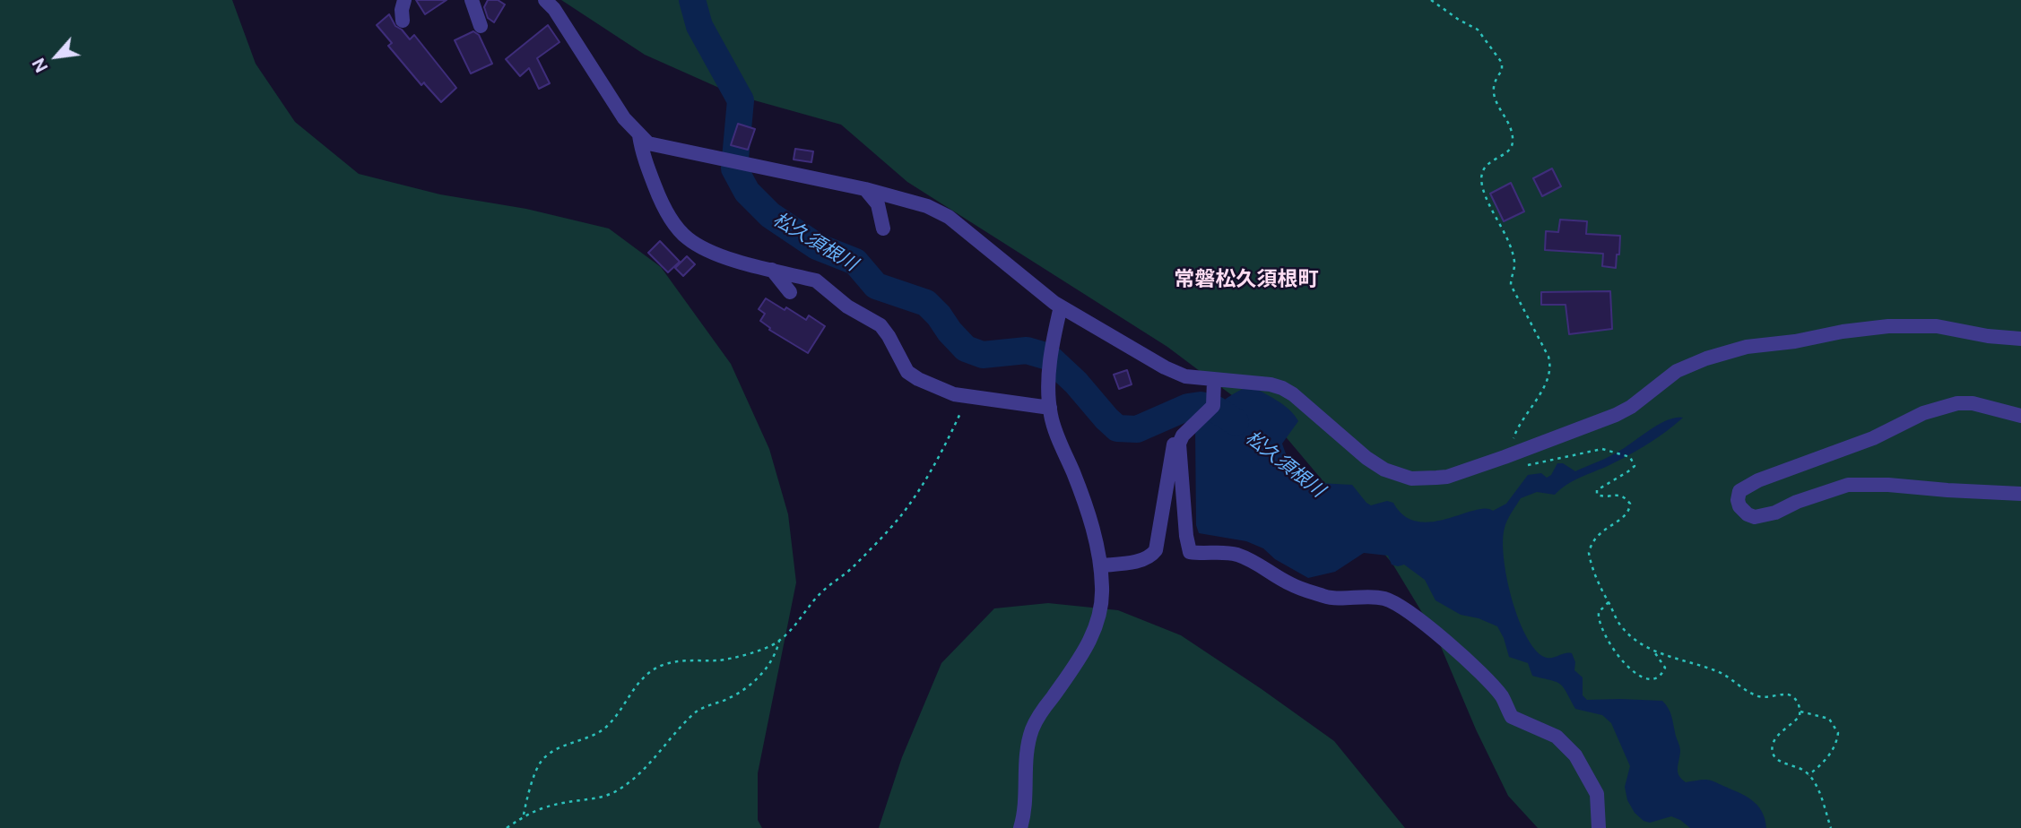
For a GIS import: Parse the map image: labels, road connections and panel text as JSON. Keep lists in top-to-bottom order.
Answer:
{
  "districts": ["常磐松久須根町"],
  "water": ["松久須根川"],
  "north": "bottom left"
}
